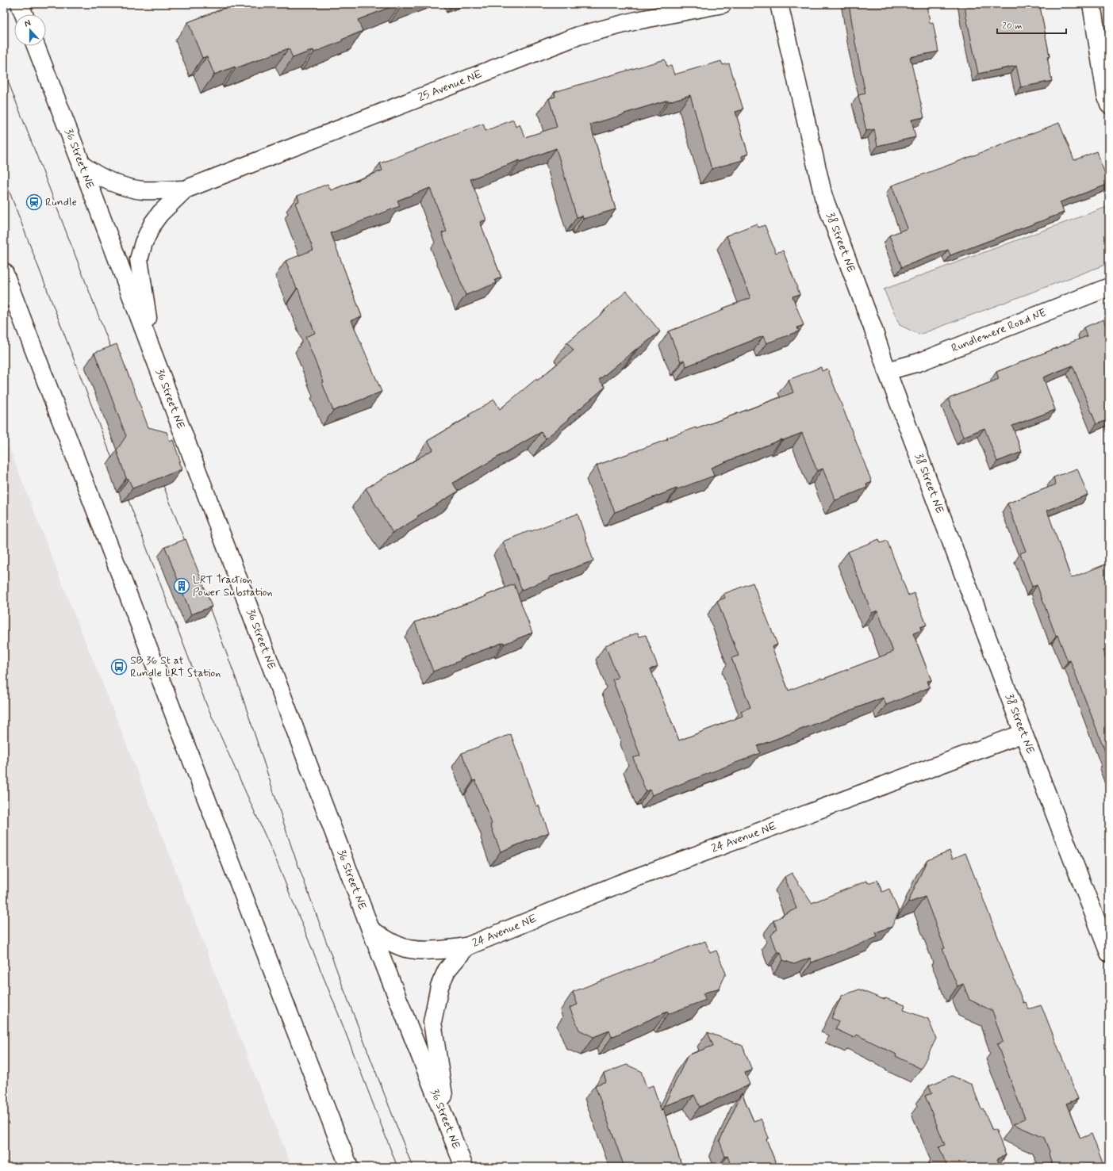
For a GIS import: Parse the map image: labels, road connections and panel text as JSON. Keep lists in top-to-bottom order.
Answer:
{
  "streets": {
    "main road": [
      "25 Avenue NE",
      "36 Street NE",
      "38 Street NE",
      "Rundlemere Road NE",
      "24 Avenue NE"
    ]
  },
  "crossings": [
    ["38 Street NE", "Rundlemere Road NE"],
    ["38 Street NE", "24 Avenue NE"]
  ],
  "places": {
    "station": ["Rundle"],
    "building": ["LRT Traction Power Substation"],
    "bus stop": ["SB 36 St at Rundle LRT Station"]
  },
  "scale_bar": "20 m",
  "north": "top"
}
